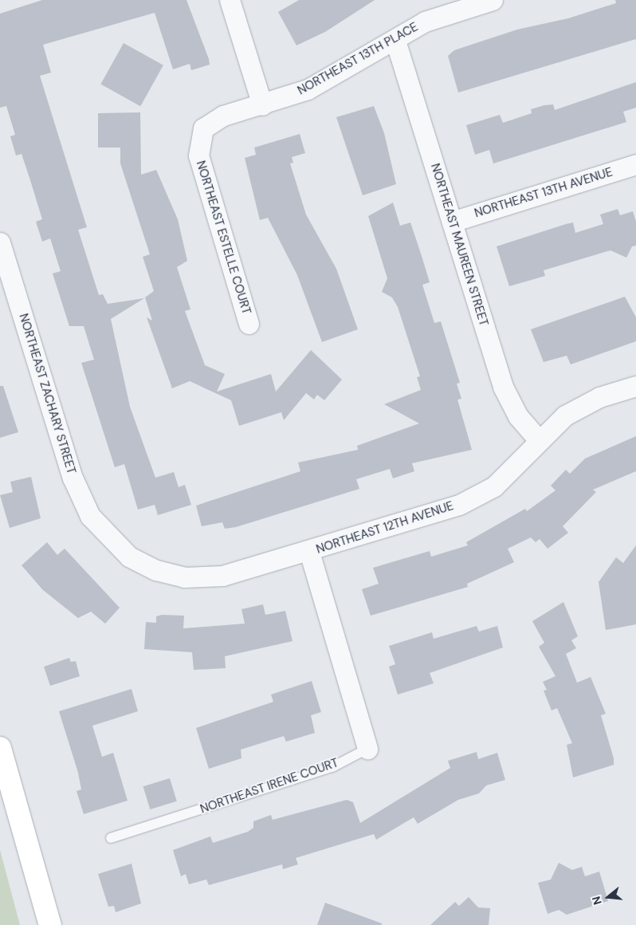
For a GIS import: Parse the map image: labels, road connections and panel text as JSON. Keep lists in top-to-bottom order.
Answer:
{
  "streets": {
    "street": [
      "NORTHEAST 13TH PLACE",
      "NORTHEAST 13TH AVENUE",
      "NORTHEAST ESTELLE COURT",
      "NORTHEAST MAUREEN STREET",
      "NORTHEAST ZACHARY STREET",
      "NORTHEAST 12TH AVENUE",
      "NORTHEAST IRENE COURT"
    ]
  },
  "crossings": [
    ["NORTHEAST 13TH PLACE", "NORTHEAST ESTELLE COURT"],
    ["NORTHEAST 13TH PLACE", "NORTHEAST MAUREEN STREET"],
    ["NORTHEAST 13TH AVENUE", "NORTHEAST MAUREEN STREET"],
    ["NORTHEAST MAUREEN STREET", "NORTHEAST 12TH AVENUE"],
    ["NORTHEAST ZACHARY STREET", "NORTHEAST 12TH AVENUE"],
    ["NORTHEAST 12TH AVENUE", "NORTHEAST IRENE COURT"]
  ],
  "north": "left"
}
